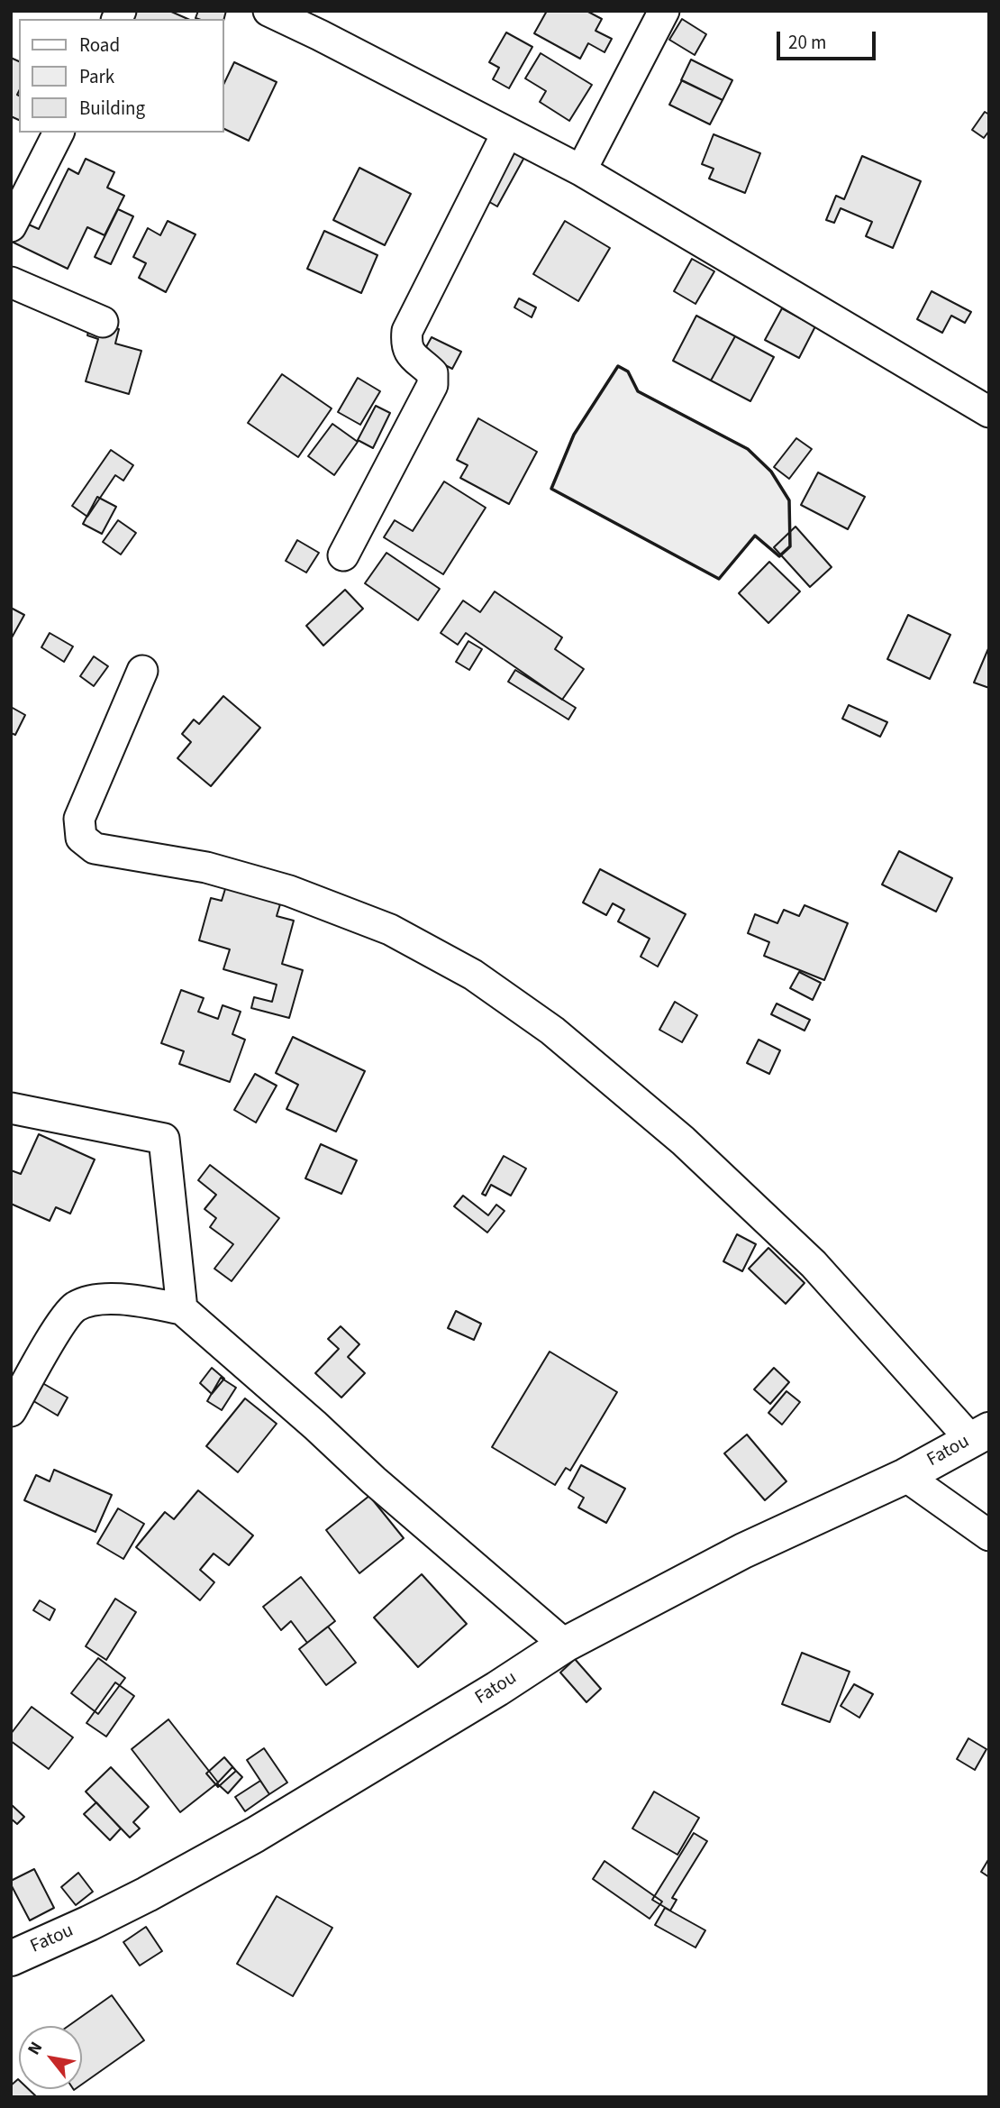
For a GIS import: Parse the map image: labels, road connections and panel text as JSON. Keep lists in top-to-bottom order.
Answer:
{
  "streets": {
    "street": ["Fatou"]
  },
  "legend": ["Road", "Park", "Building"],
  "scale_bar": "20 m",
  "north": "top left"
}
